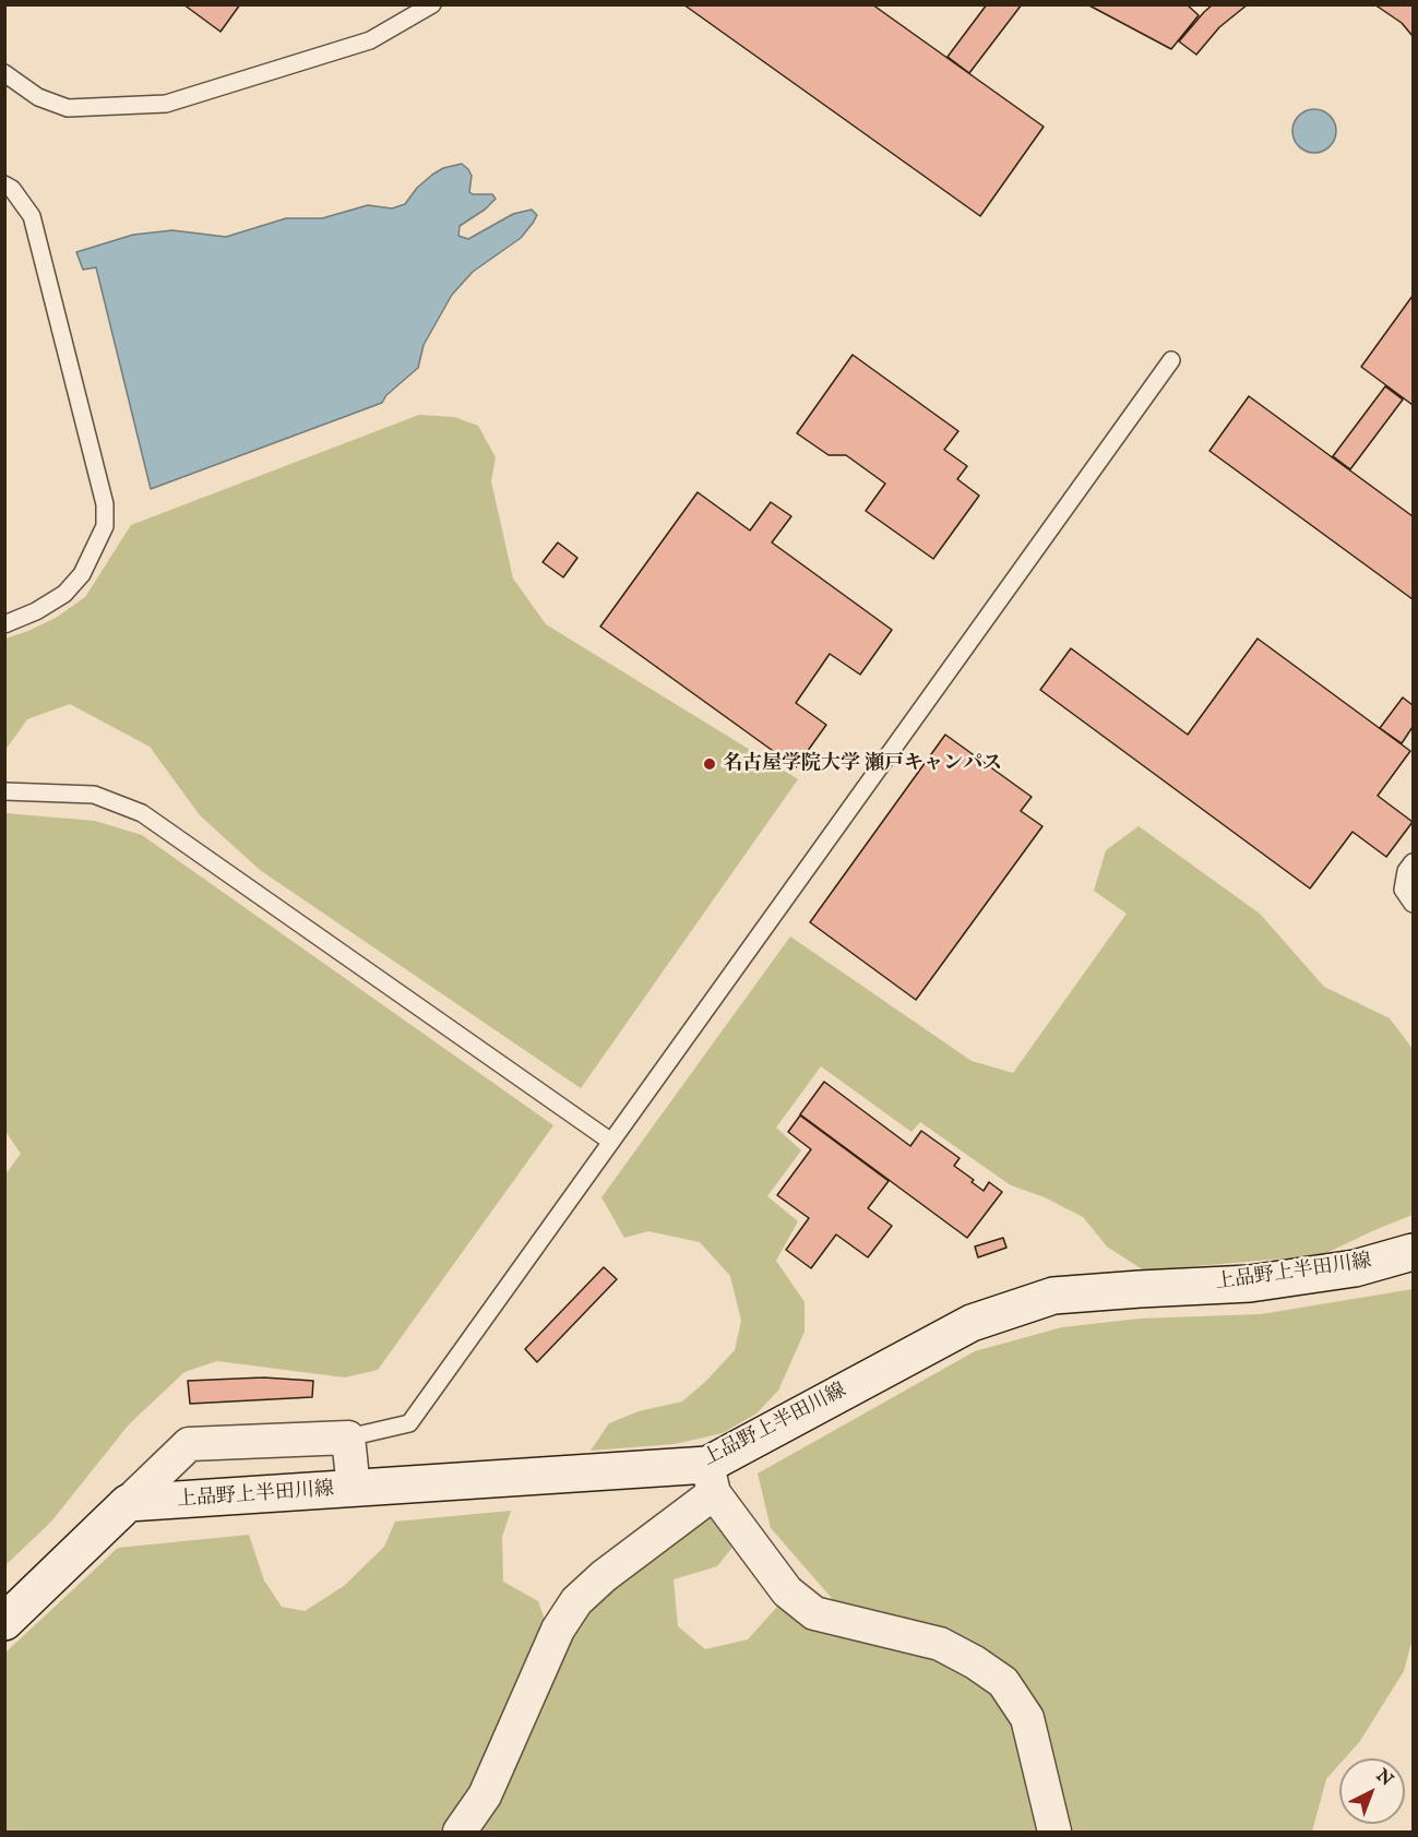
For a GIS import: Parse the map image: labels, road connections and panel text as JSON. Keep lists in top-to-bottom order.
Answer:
{
  "streets": {
    "street": ["上品野上半田川線"]
  },
  "places": ["名古屋学院大学 瀬戸キャンパス"],
  "north": "top right"
}
